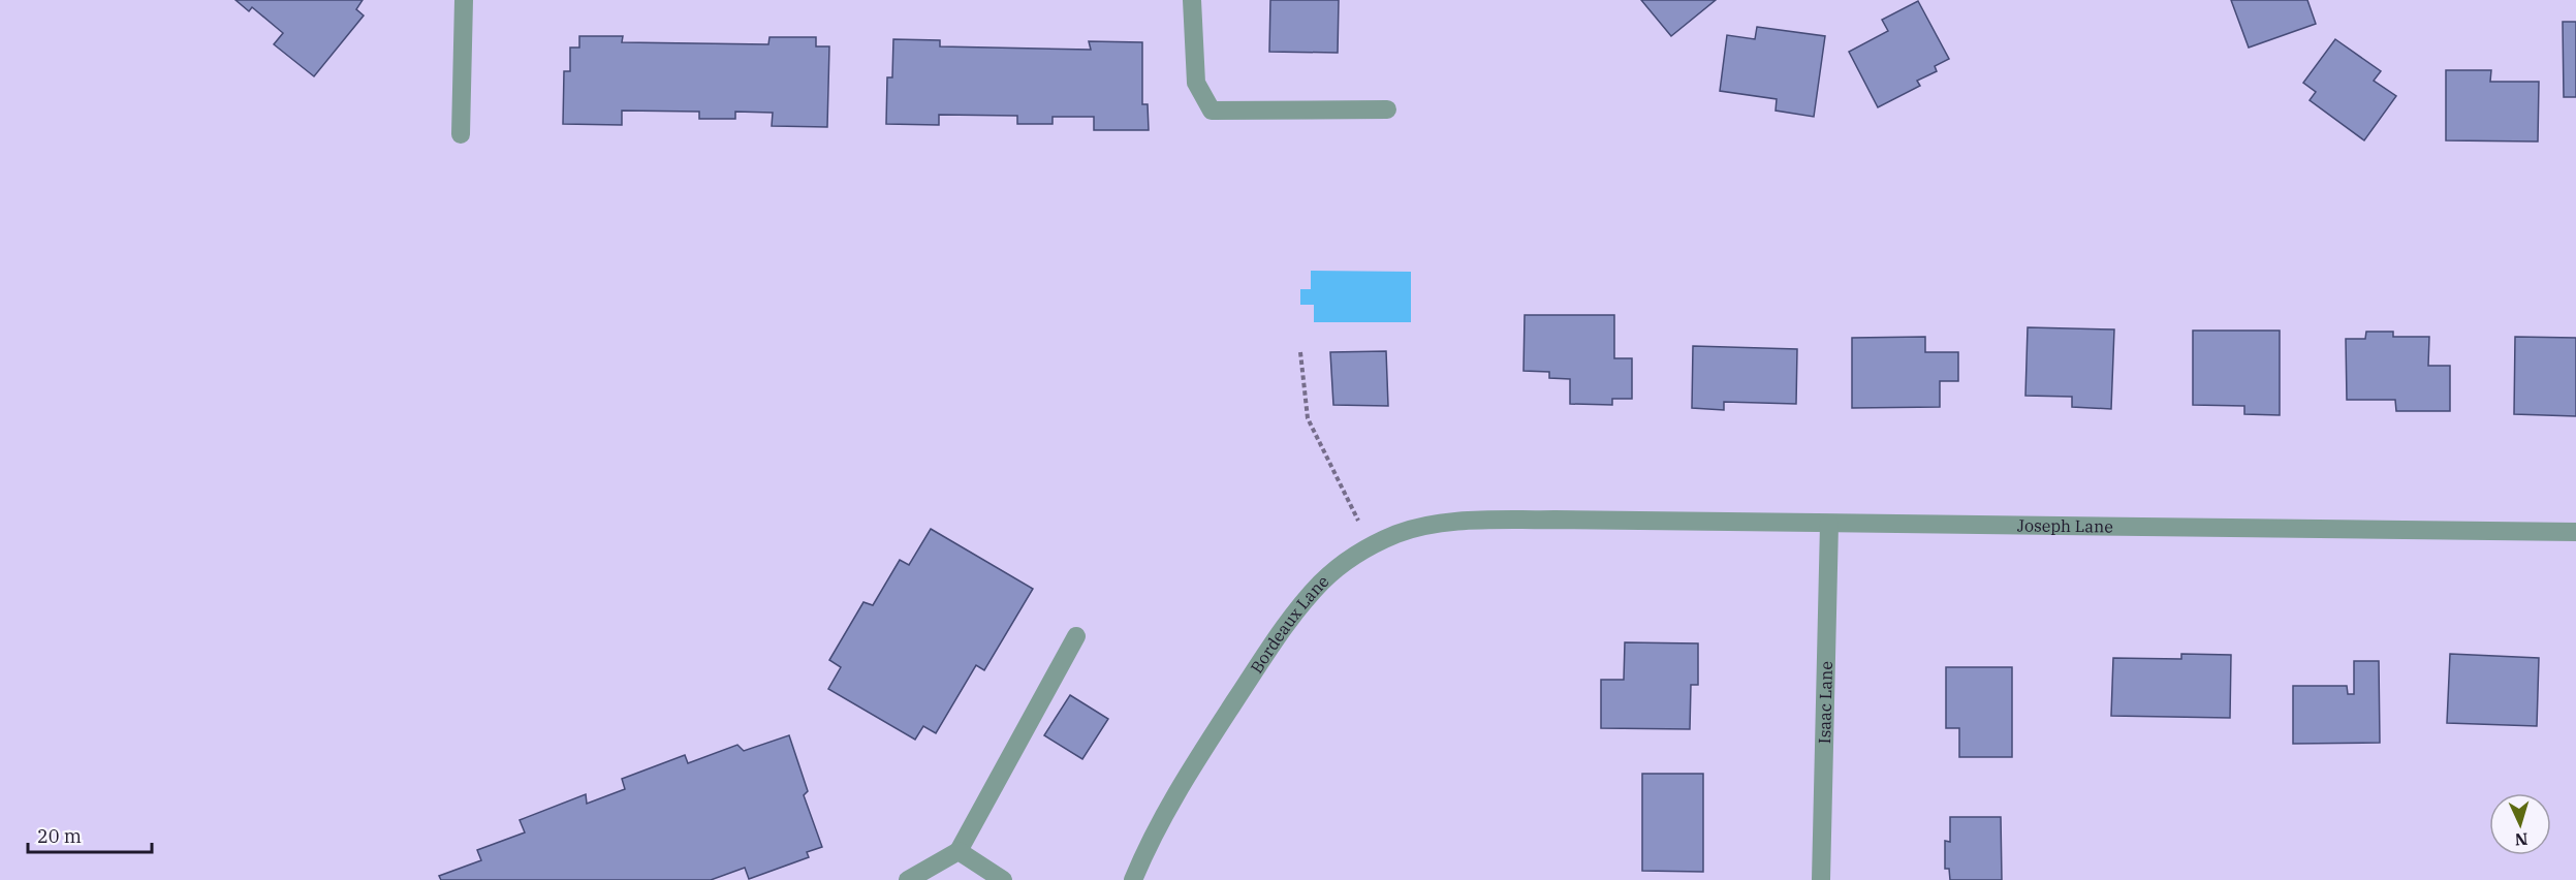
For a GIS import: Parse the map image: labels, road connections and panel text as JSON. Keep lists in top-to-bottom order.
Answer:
{
  "streets": {
    "street": ["Joseph Lane", "Bordeaux Lane", "Isaac Lane"]
  },
  "crossings": [
    ["Joseph Lane", "Bordeaux Lane"],
    ["Joseph Lane", "Isaac Lane"]
  ],
  "scale_bar": "20 m",
  "north": "bottom"
}
